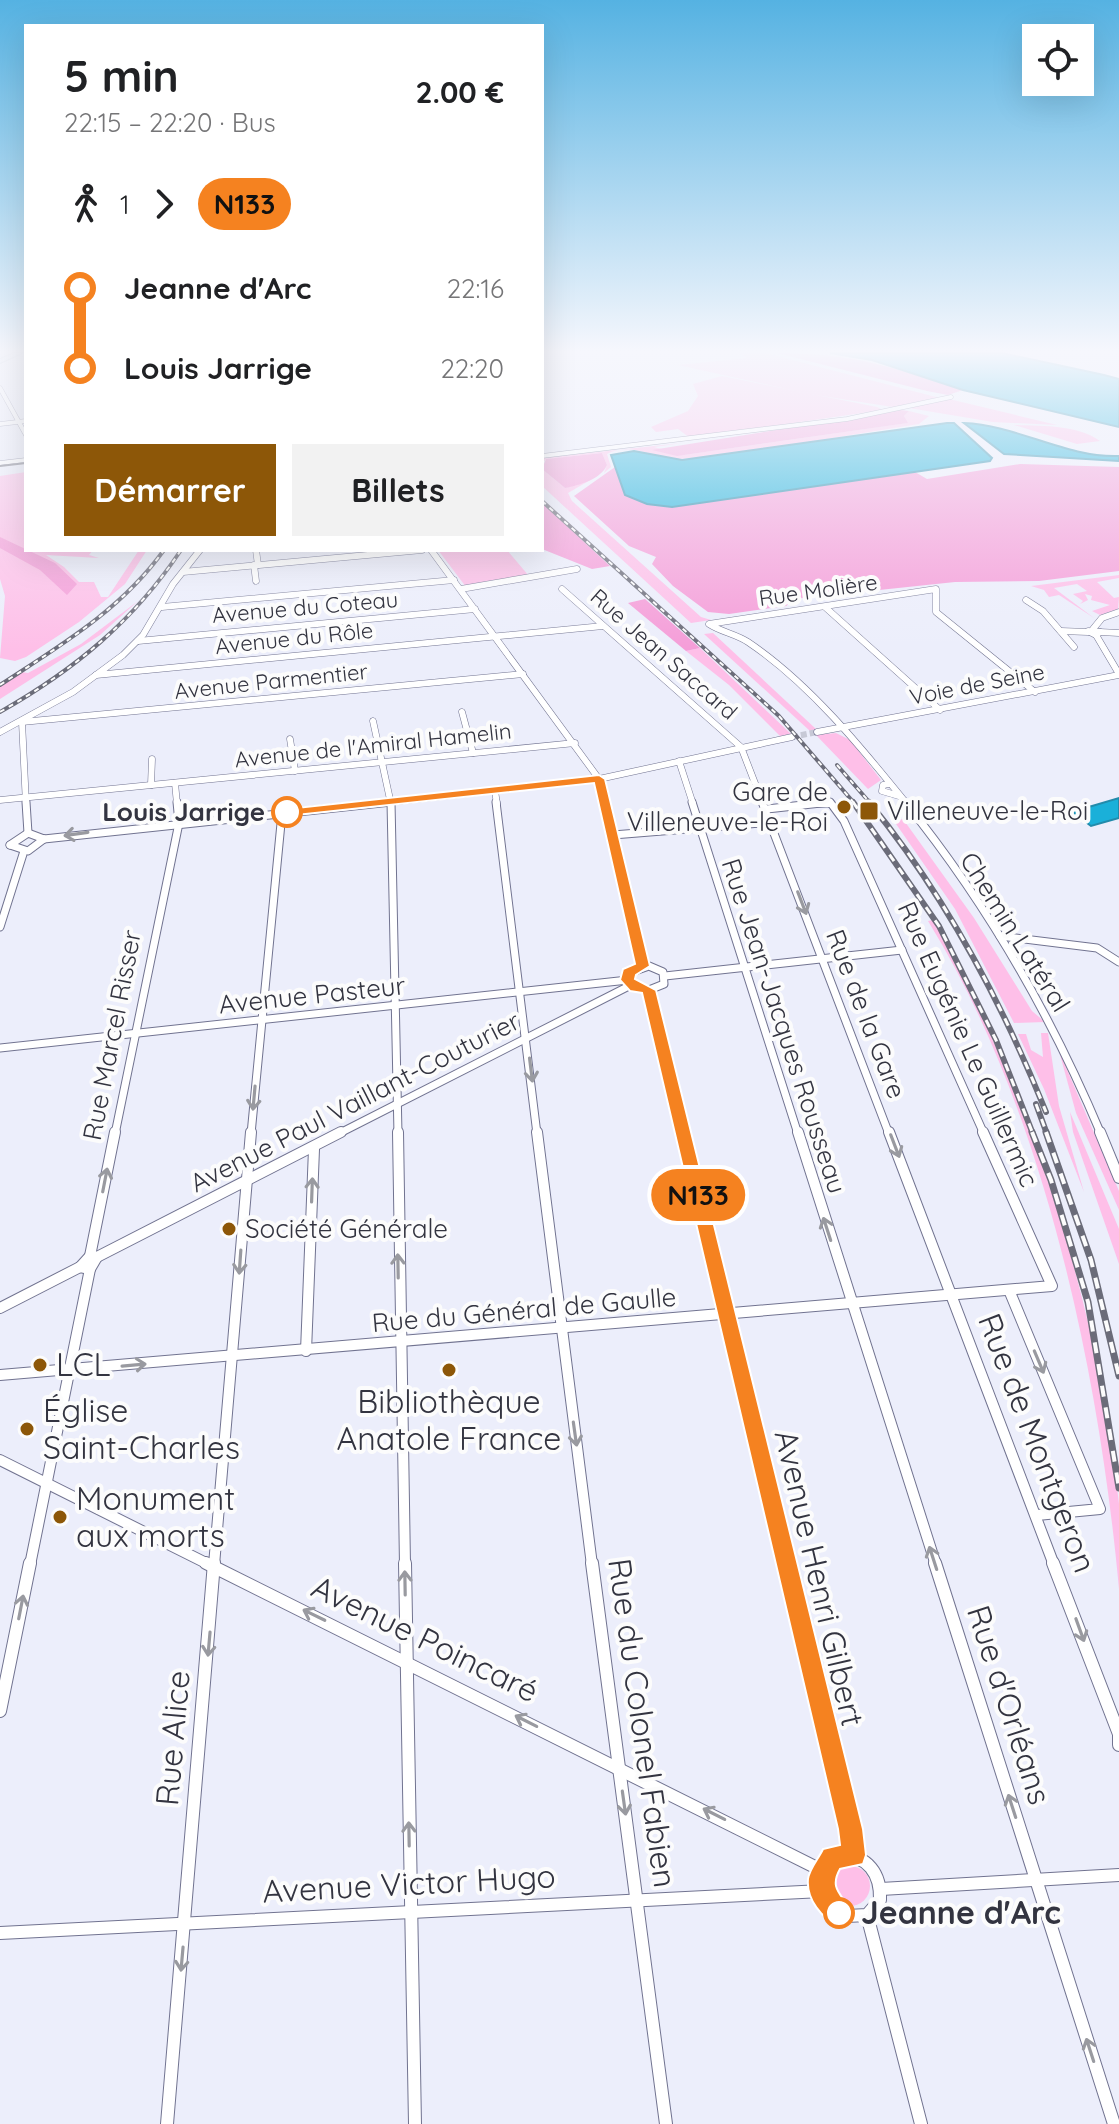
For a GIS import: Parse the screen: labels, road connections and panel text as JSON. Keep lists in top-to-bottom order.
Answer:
{
  "streets": {
    "street": [
      "Rue Molière",
      "Avenue du Coteau",
      "Avenue du Rôle",
      "Rue Jean Saccard",
      "Avenue Parmentier",
      "Voie de Seine",
      "Avenue de l'Amiral Hamelin",
      "Chemin Latéral",
      "Avenue Pasteur",
      "Rue de la Gare",
      "Rue Jean-Jacques Rousseau",
      "Rue Marcel Risser",
      "Rue Eugénie Le Guillermic",
      "Avenue Paul Vaillant-Couturier",
      "Rue du Général de Gaulle",
      "Rue de Montgeron",
      "Avenue Henri Gilbert",
      "Avenue Poincaré",
      "Rue d'Orléans",
      "Rue du Colonel Fabien",
      "Rue Alice",
      "Avenue Victor Hugo"
    ]
  },
  "crossings": [
    ["Rue Molière", "Voie de Seine"],
    ["Rue Molière", "Chemin Latéral"],
    ["Avenue du Rôle", "Rue Jean Saccard"],
    ["Rue Jean Saccard", "Rue de la Gare"],
    ["Voie de Seine", "Chemin Latéral"],
    ["Avenue de l'Amiral Hamelin", "Rue Marcel Risser"],
    ["Avenue Pasteur", "Rue Marcel Risser"],
    ["Avenue Pasteur", "Avenue Paul Vaillant-Couturier"],
    ["Avenue Pasteur", "Rue du Colonel Fabien"],
    ["Avenue Pasteur", "Rue Alice"],
    ["Rue de la Gare", "Rue Eugénie Le Guillermic"],
    ["Rue de la Gare", "Rue du Général de Gaulle"],
    ["Rue de la Gare", "Rue de Montgeron"],
    ["Rue Jean-Jacques Rousseau", "Rue du Général de Gaulle"],
    ["Rue Jean-Jacques Rousseau", "Rue d'Orléans"],
    ["Rue Marcel Risser", "Avenue Paul Vaillant-Couturier"],
    ["Rue Eugénie Le Guillermic", "Rue du Général de Gaulle"],
    ["Avenue Paul Vaillant-Couturier", "Rue du Colonel Fabien"],
    ["Avenue Paul Vaillant-Couturier", "Rue Alice"],
    ["Rue du Général de Gaulle", "Rue de Montgeron"],
    ["Rue du Général de Gaulle", "Avenue Henri Gilbert"],
    ["Rue du Général de Gaulle", "Rue d'Orléans"],
    ["Rue du Général de Gaulle", "Rue du Colonel Fabien"],
    ["Rue du Général de Gaulle", "Rue Alice"],
    ["Avenue Henri Gilbert", "Avenue Poincaré"],
    ["Avenue Henri Gilbert", "Avenue Victor Hugo"],
    ["Avenue Poincaré", "Rue du Colonel Fabien"],
    ["Avenue Poincaré", "Rue Alice"],
    ["Avenue Poincaré", "Avenue Victor Hugo"],
    ["Rue du Colonel Fabien", "Avenue Victor Hugo"],
    ["Rue Alice", "Avenue Victor Hugo"]
  ],
  "one_way": [
    "Rue de la Gare",
    "Rue Jean-Jacques Rousseau",
    "Rue Marcel Risser",
    "Rue de Montgeron",
    "Avenue Poincaré",
    "Rue d'Orléans",
    "Rue du Colonel Fabien",
    "Rue Alice"
  ],
  "places": {
    "other": [
      "Gare de Villeneuve-le-Roi",
      "Louis Jarrige",
      "Société Générale",
      "LCL",
      "Bibliothèque Anatole France",
      "Église Saint-Charles",
      "Monument aux morts",
      "Jeanne d'Arc"
    ],
    "transit": ["Villeneuve-le-Roi"]
  },
  "lines": ["bus line N133"],
  "page": {
    "on_map": "N133",
    "heading": ["5 min", "22:15 – 22:20 · Bus", "2.00 €"],
    "legs": ["1", "N133"],
    "list": [
      {
        "name": "Jeanne d'Arc",
        "value": "22:16"
      },
      {
        "name": "Louis Jarrige",
        "value": "22:20"
      }
    ],
    "buttons": ["Démarrer", "Billets"]
  }
}
